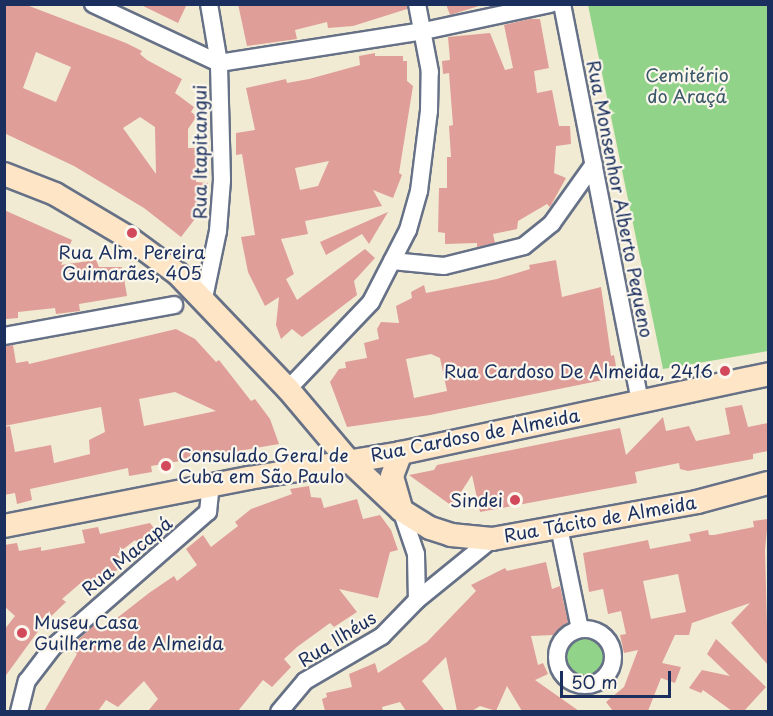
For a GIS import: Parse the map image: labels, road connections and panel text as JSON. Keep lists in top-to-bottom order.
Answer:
{
  "streets": {
    "main road": ["Rua Cardoso de Almeida", "Rua Tácito de Almeida"],
    "street": [
      "Rua Itapitangui",
      "Rua Monsenhor Alberto Pequeno",
      "Rua Macapá",
      "Rua Ilhéus"
    ]
  },
  "crossings": [
    ["Rua Itapitangui", "Rua Tácito de Almeida"],
    ["Rua Monsenhor Alberto Pequeno", "Rua Cardoso de Almeida"],
    ["Rua Cardoso de Almeida", "Rua Tácito de Almeida"],
    ["Rua Cardoso de Almeida", "Rua Macapá"],
    ["Rua Tácito de Almeida", "Rua Ilhéus"]
  ],
  "parks": ["Cemitério do Araçá"],
  "places": [
    "Rua Alm. Pereira Guimarães, 405",
    "Rua Cardoso De Almeida, 2416",
    "Consulado Geral de Cuba em São Paulo",
    "Sindei",
    "Museu Casa Guilherme de Almeida"
  ],
  "scale_bar": "50 m"
}
